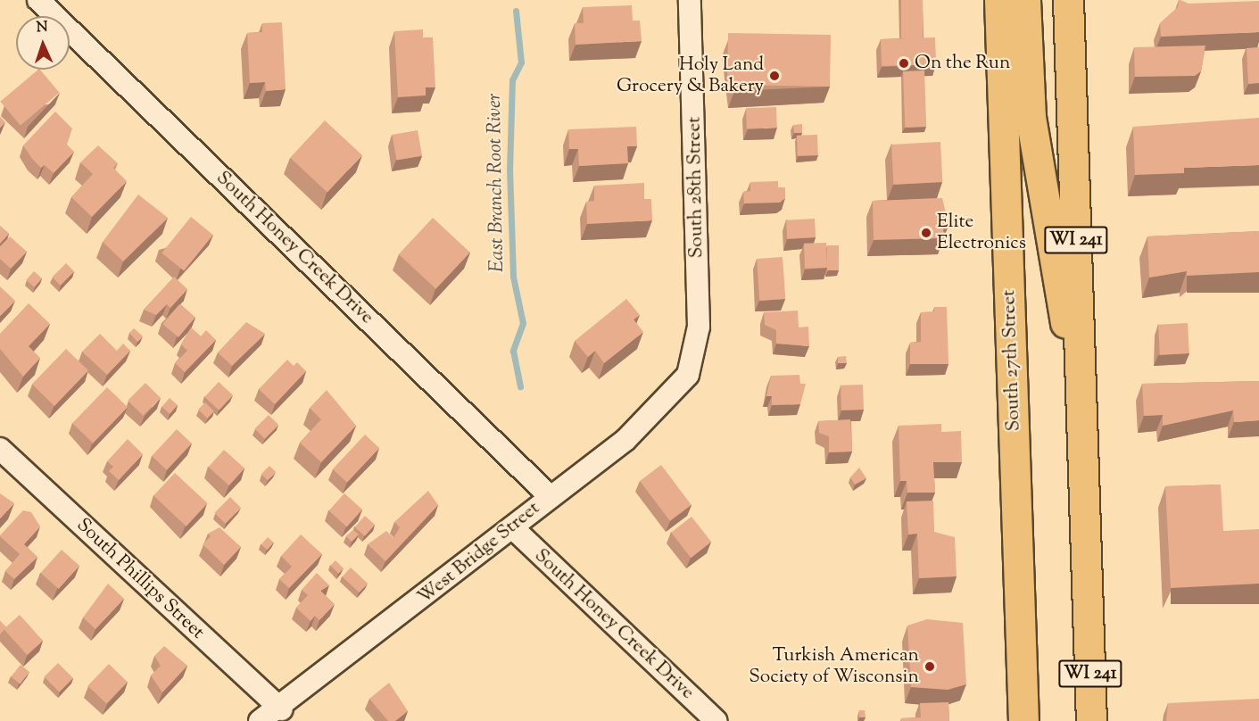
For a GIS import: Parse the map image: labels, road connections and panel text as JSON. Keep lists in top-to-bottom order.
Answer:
{
  "streets": {
    "main road": ["WI 241", "South 27th Street"],
    "street": [
      "South 28th Street",
      "South Honey Creek Drive",
      "West Bridge Street",
      "South Phillips Street"
    ]
  },
  "crossings": [
    ["South 28th Street", "West Bridge Street"],
    ["South Honey Creek Drive", "West Bridge Street"],
    ["West Bridge Street", "South Phillips Street"]
  ],
  "water": ["East Branch Root River"],
  "places": [
    "On the Run",
    "Holy Land Grocery & Bakery",
    "Elite Electronics",
    "Turkish American Society of Wisconsin"
  ],
  "north": "top"
}
